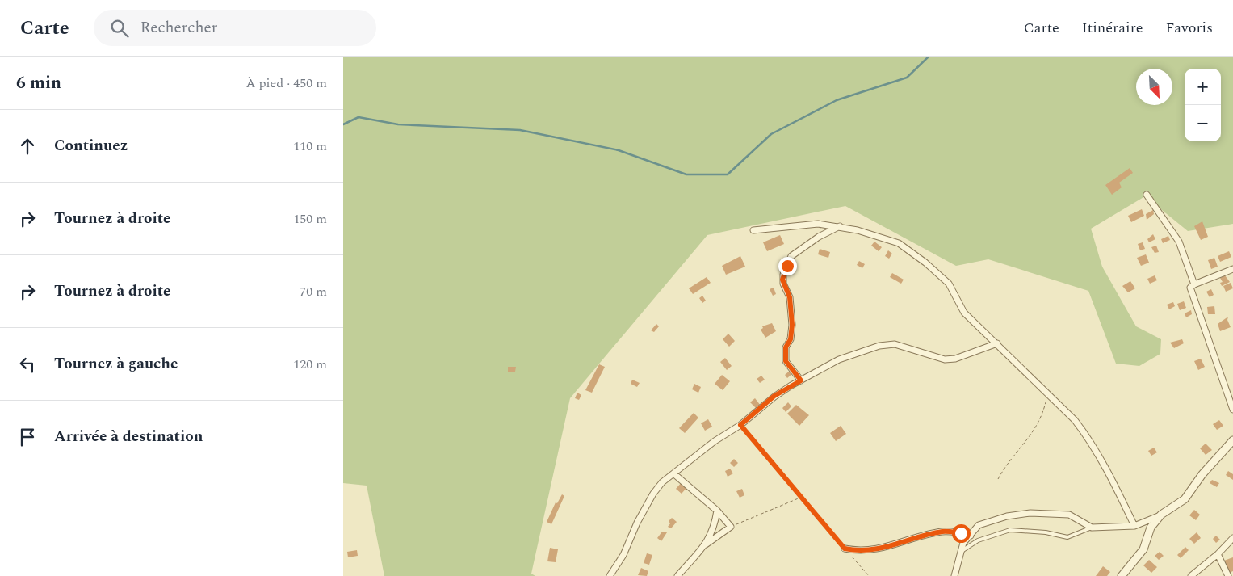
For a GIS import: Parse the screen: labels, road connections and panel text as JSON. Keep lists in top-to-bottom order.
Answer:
{
  "north": "bottom right",
  "page": {
    "header": "Carte",
    "search": "Rechercher",
    "nav": ["Carte", "Itinéraire", "Favoris"],
    "heading": ["6 min", "À pied · 450 m"],
    "map_buttons": ["+", "−"],
    "list": [
      ["Continuez", "110 m"],
      ["Tournez à droite", "150 m"],
      ["Tournez à droite", "70 m"],
      ["Tournez à gauche", "120 m"],
      "Arrivée à destination"
    ]
  }
}
